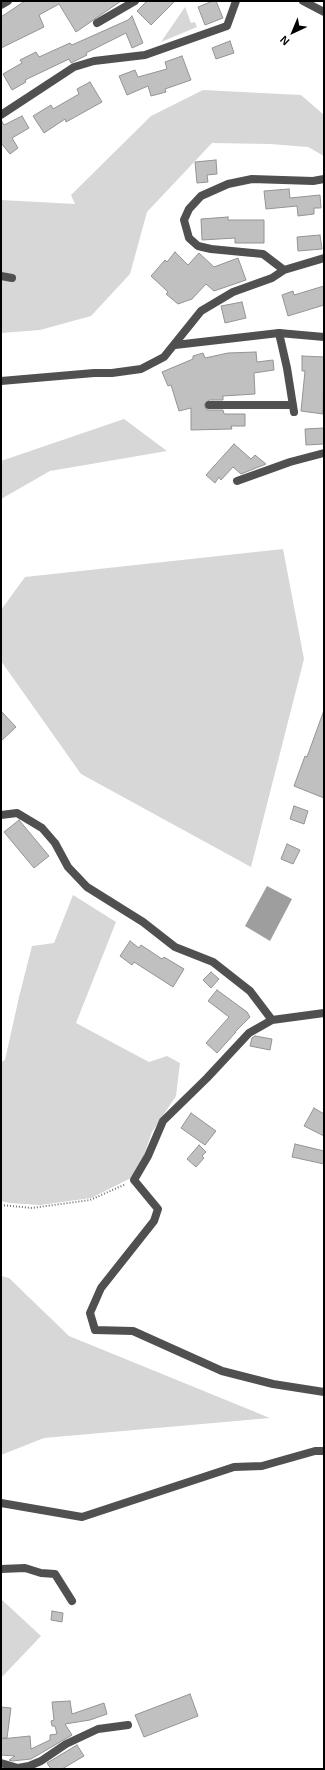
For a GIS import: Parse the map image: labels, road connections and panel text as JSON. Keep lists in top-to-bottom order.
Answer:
{
  "north": "bottom left"
}
